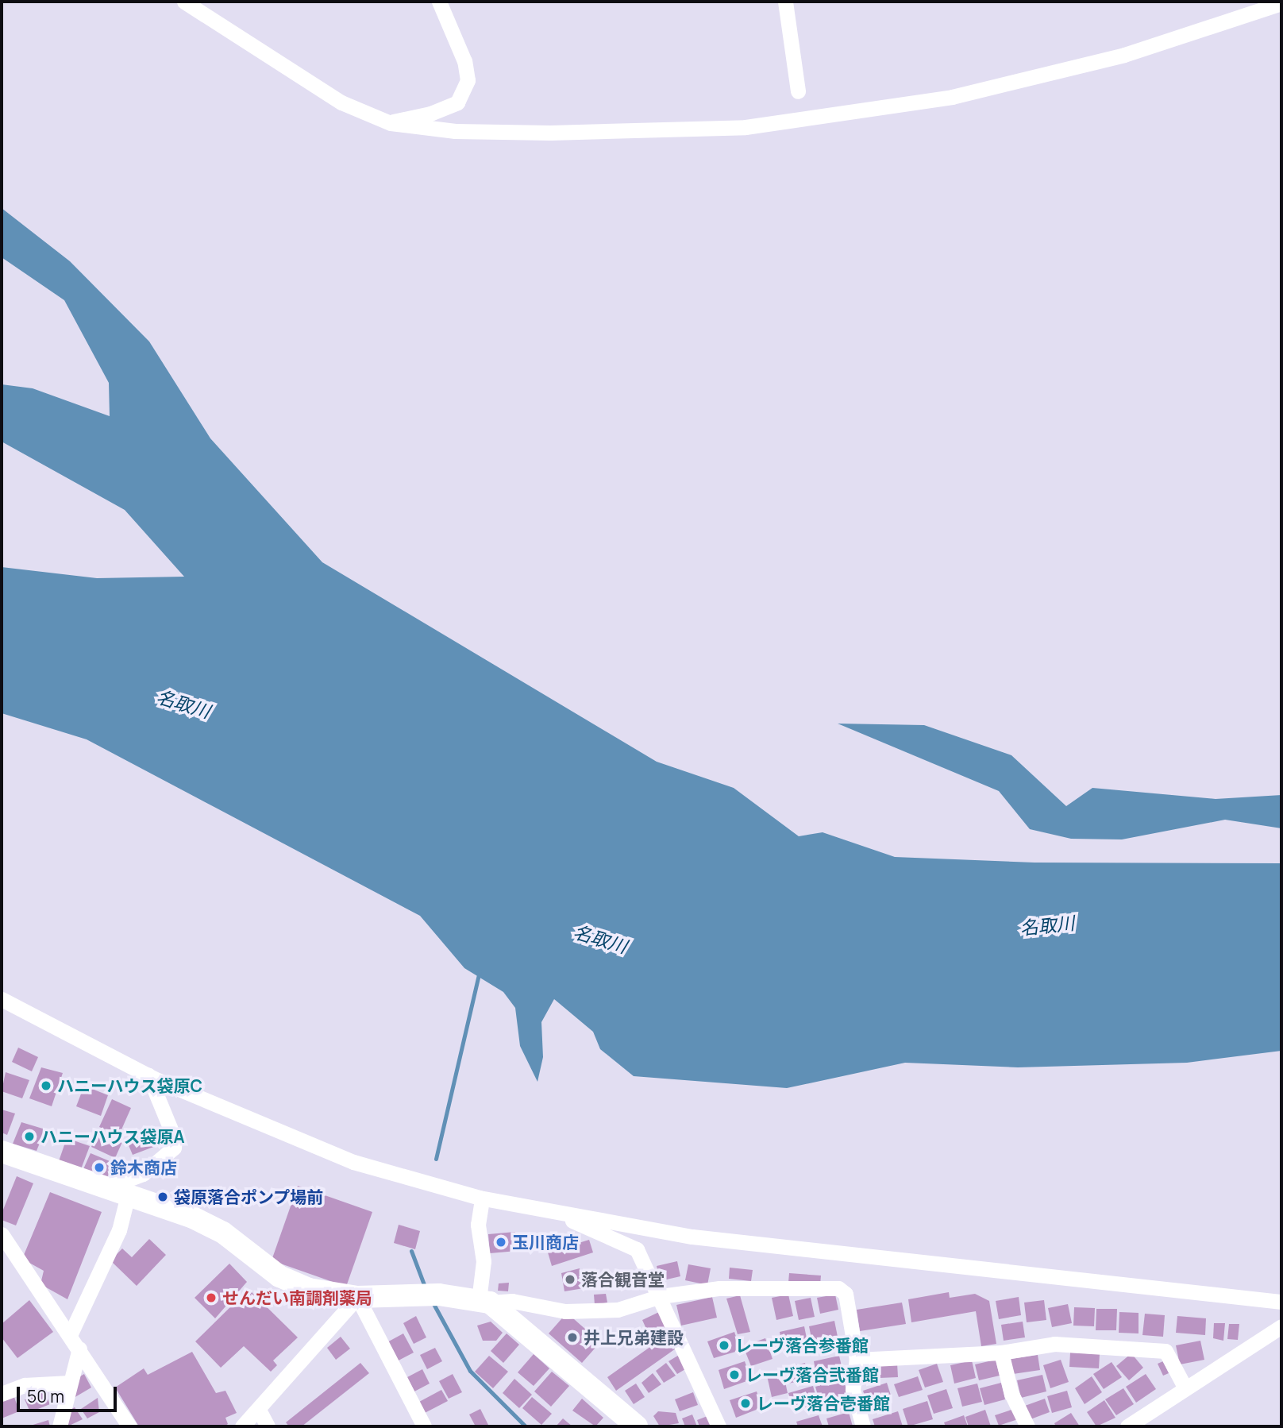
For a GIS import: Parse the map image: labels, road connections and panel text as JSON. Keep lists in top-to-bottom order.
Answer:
{
  "water": ["名取川"],
  "places": [
    "ハニーハウス袋原C",
    "ハニーハウス袋原A",
    "鈴木商店",
    "袋原落合ポンプ場前",
    "玉川商店",
    "落合観音堂",
    "せんだい南調剤薬局",
    "井上兄弟建設",
    "レーヴ落合参番館",
    "レーヴ落合弐番館",
    "レーヴ落合壱番館"
  ],
  "scale_bar": "50 m"
}
